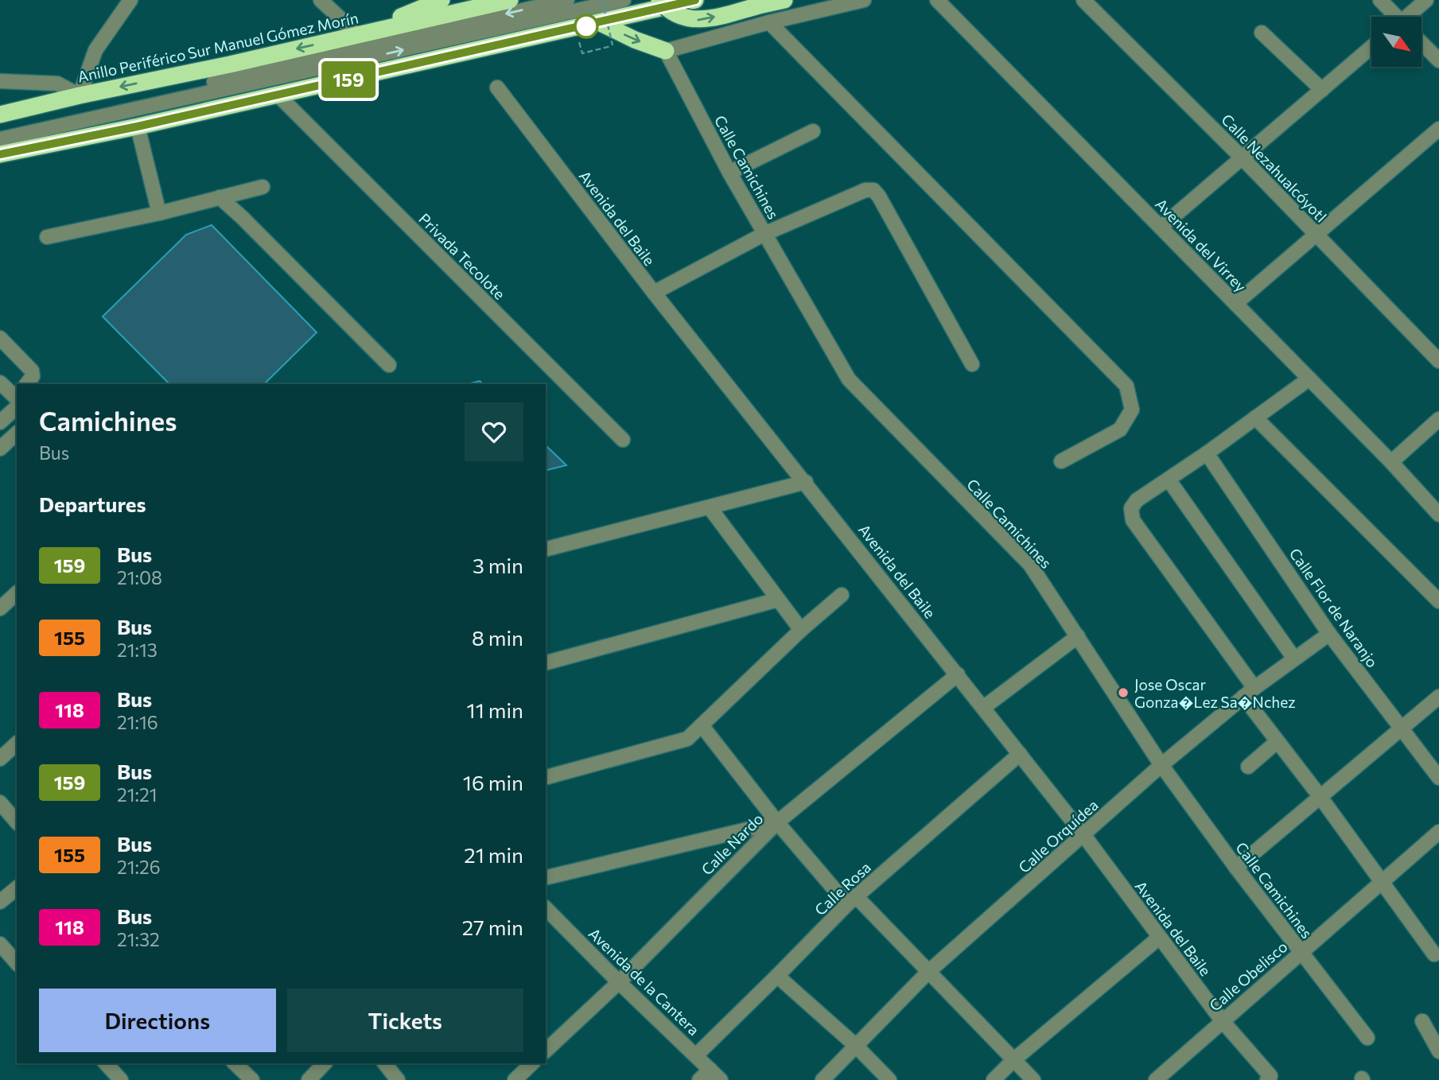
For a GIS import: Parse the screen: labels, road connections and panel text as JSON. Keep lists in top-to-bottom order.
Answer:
{
  "streets": {
    "highway": ["Anillo Periférico Sur Manuel Gómez Morín"],
    "street": [
      "Calle Camichines",
      "Calle Nezahualcóyotl",
      "Avenida del Baile",
      "Avenida del Virrey",
      "Privada Tecolote",
      "Calle Flor de Naranjo",
      "Calle Orquídea",
      "Calle Nardo",
      "Calle Rosa",
      "Calle Obelisco",
      "Avenida de la Cantera"
    ]
  },
  "crossings": [
    ["Calle Camichines", "Calle Orquídea"],
    ["Calle Camichines", "Calle Obelisco"],
    ["Avenida del Baile", "Calle Orquídea"],
    ["Avenida del Baile", "Calle Nardo"],
    ["Avenida del Baile", "Calle Rosa"],
    ["Avenida del Baile", "Calle Obelisco"],
    ["Calle Flor de Naranjo", "Calle Orquídea"],
    ["Calle Nardo", "Avenida de la Cantera"],
    ["Calle Rosa", "Avenida de la Cantera"]
  ],
  "places": ["Jose Oscar Gonza�Lez Sa�Nchez"],
  "lines": ["bus line 159"],
  "north": "bottom right",
  "page": {
    "on_map": "159",
    "heading": [
      ["Camichines", "Bus"],
      "Departures"
    ],
    "list": [
      {
        "mark": "159",
        "name": "Bus",
        "note": "21:08",
        "value": "3 min"
      },
      {
        "mark": "155",
        "name": "Bus",
        "note": "21:13",
        "value": "8 min"
      },
      {
        "mark": "118",
        "name": "Bus",
        "note": "21:16",
        "value": "11 min"
      },
      {
        "mark": "159",
        "name": "Bus",
        "note": "21:21",
        "value": "16 min"
      },
      {
        "mark": "155",
        "name": "Bus",
        "note": "21:26",
        "value": "21 min"
      },
      {
        "mark": "118",
        "name": "Bus",
        "note": "21:32",
        "value": "27 min"
      }
    ],
    "buttons": ["Directions", "Tickets"]
  }
}
